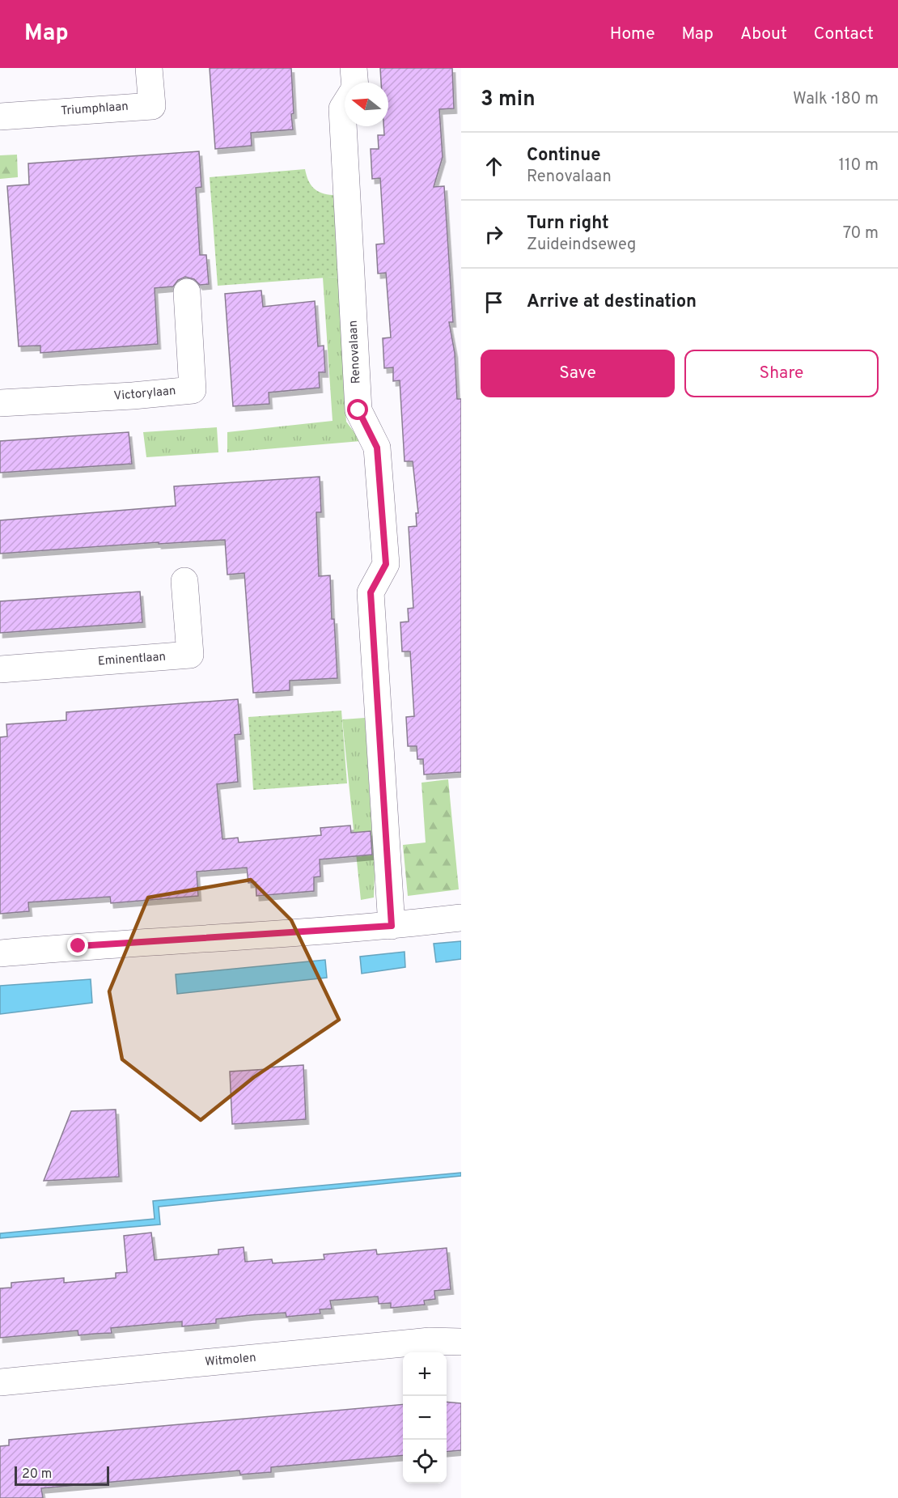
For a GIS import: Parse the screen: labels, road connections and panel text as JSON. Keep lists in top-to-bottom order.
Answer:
{
  "streets": {
    "street": [
      "Triumphlaan",
      "Renovalaan",
      "Victorylaan",
      "Eminentlaan",
      "Witmolen"
    ]
  },
  "scale_bar": "20 m",
  "north": "left",
  "page": {
    "header": "Map",
    "nav": [
      "Home",
      "Map",
      "About",
      "Contact"
    ],
    "heading": ["3 min", "Walk · 180 m"],
    "list": [
      ["Continue", "Renovalaan", "110 m"],
      ["Turn right", "Zuideindseweg", "70 m"],
      "Arrive at destination"
    ],
    "buttons": ["Save", "Share"],
    "map_buttons": ["+", "−"],
    "scale": "20 m"
  }
}
